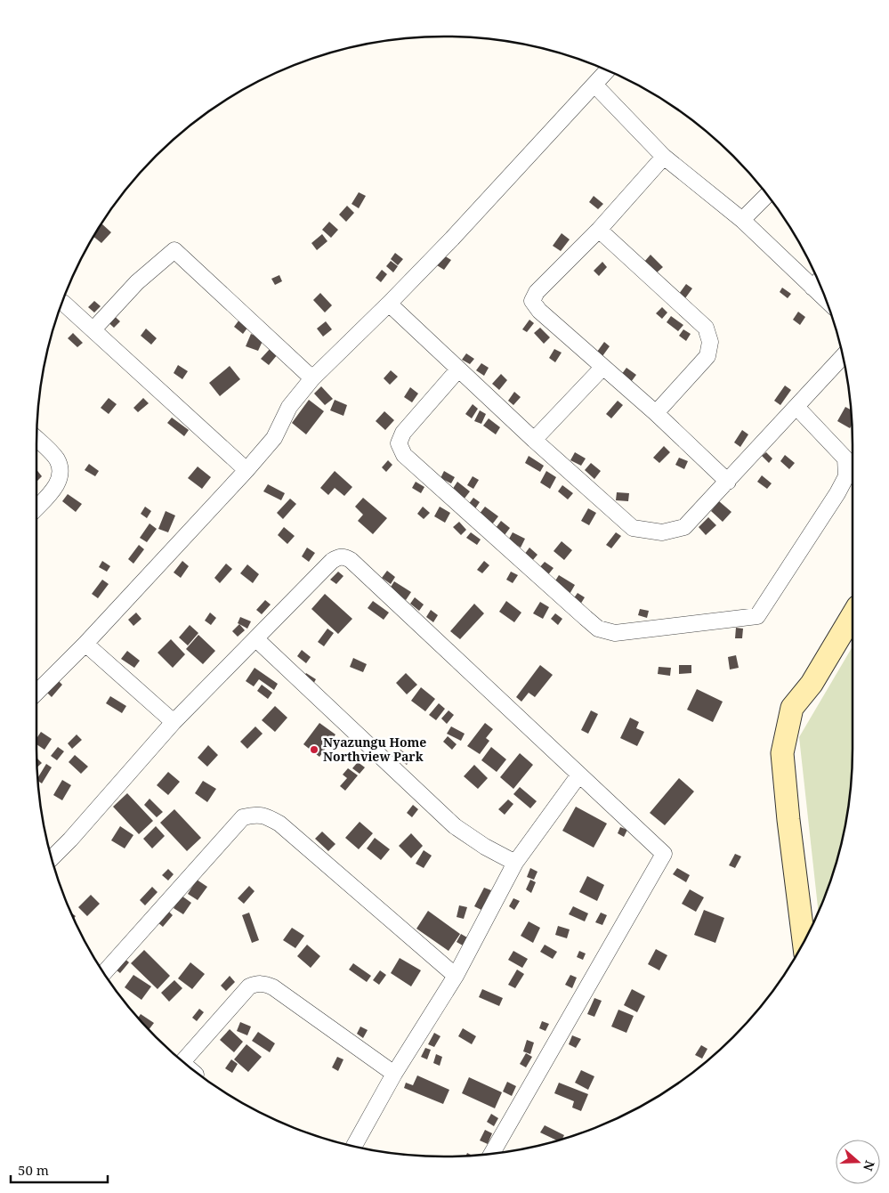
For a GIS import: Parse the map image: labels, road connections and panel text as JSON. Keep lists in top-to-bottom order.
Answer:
{
  "places": ["Nyazungu Home Northview Park"],
  "scale_bar": "50 m",
  "north": "right"
}
